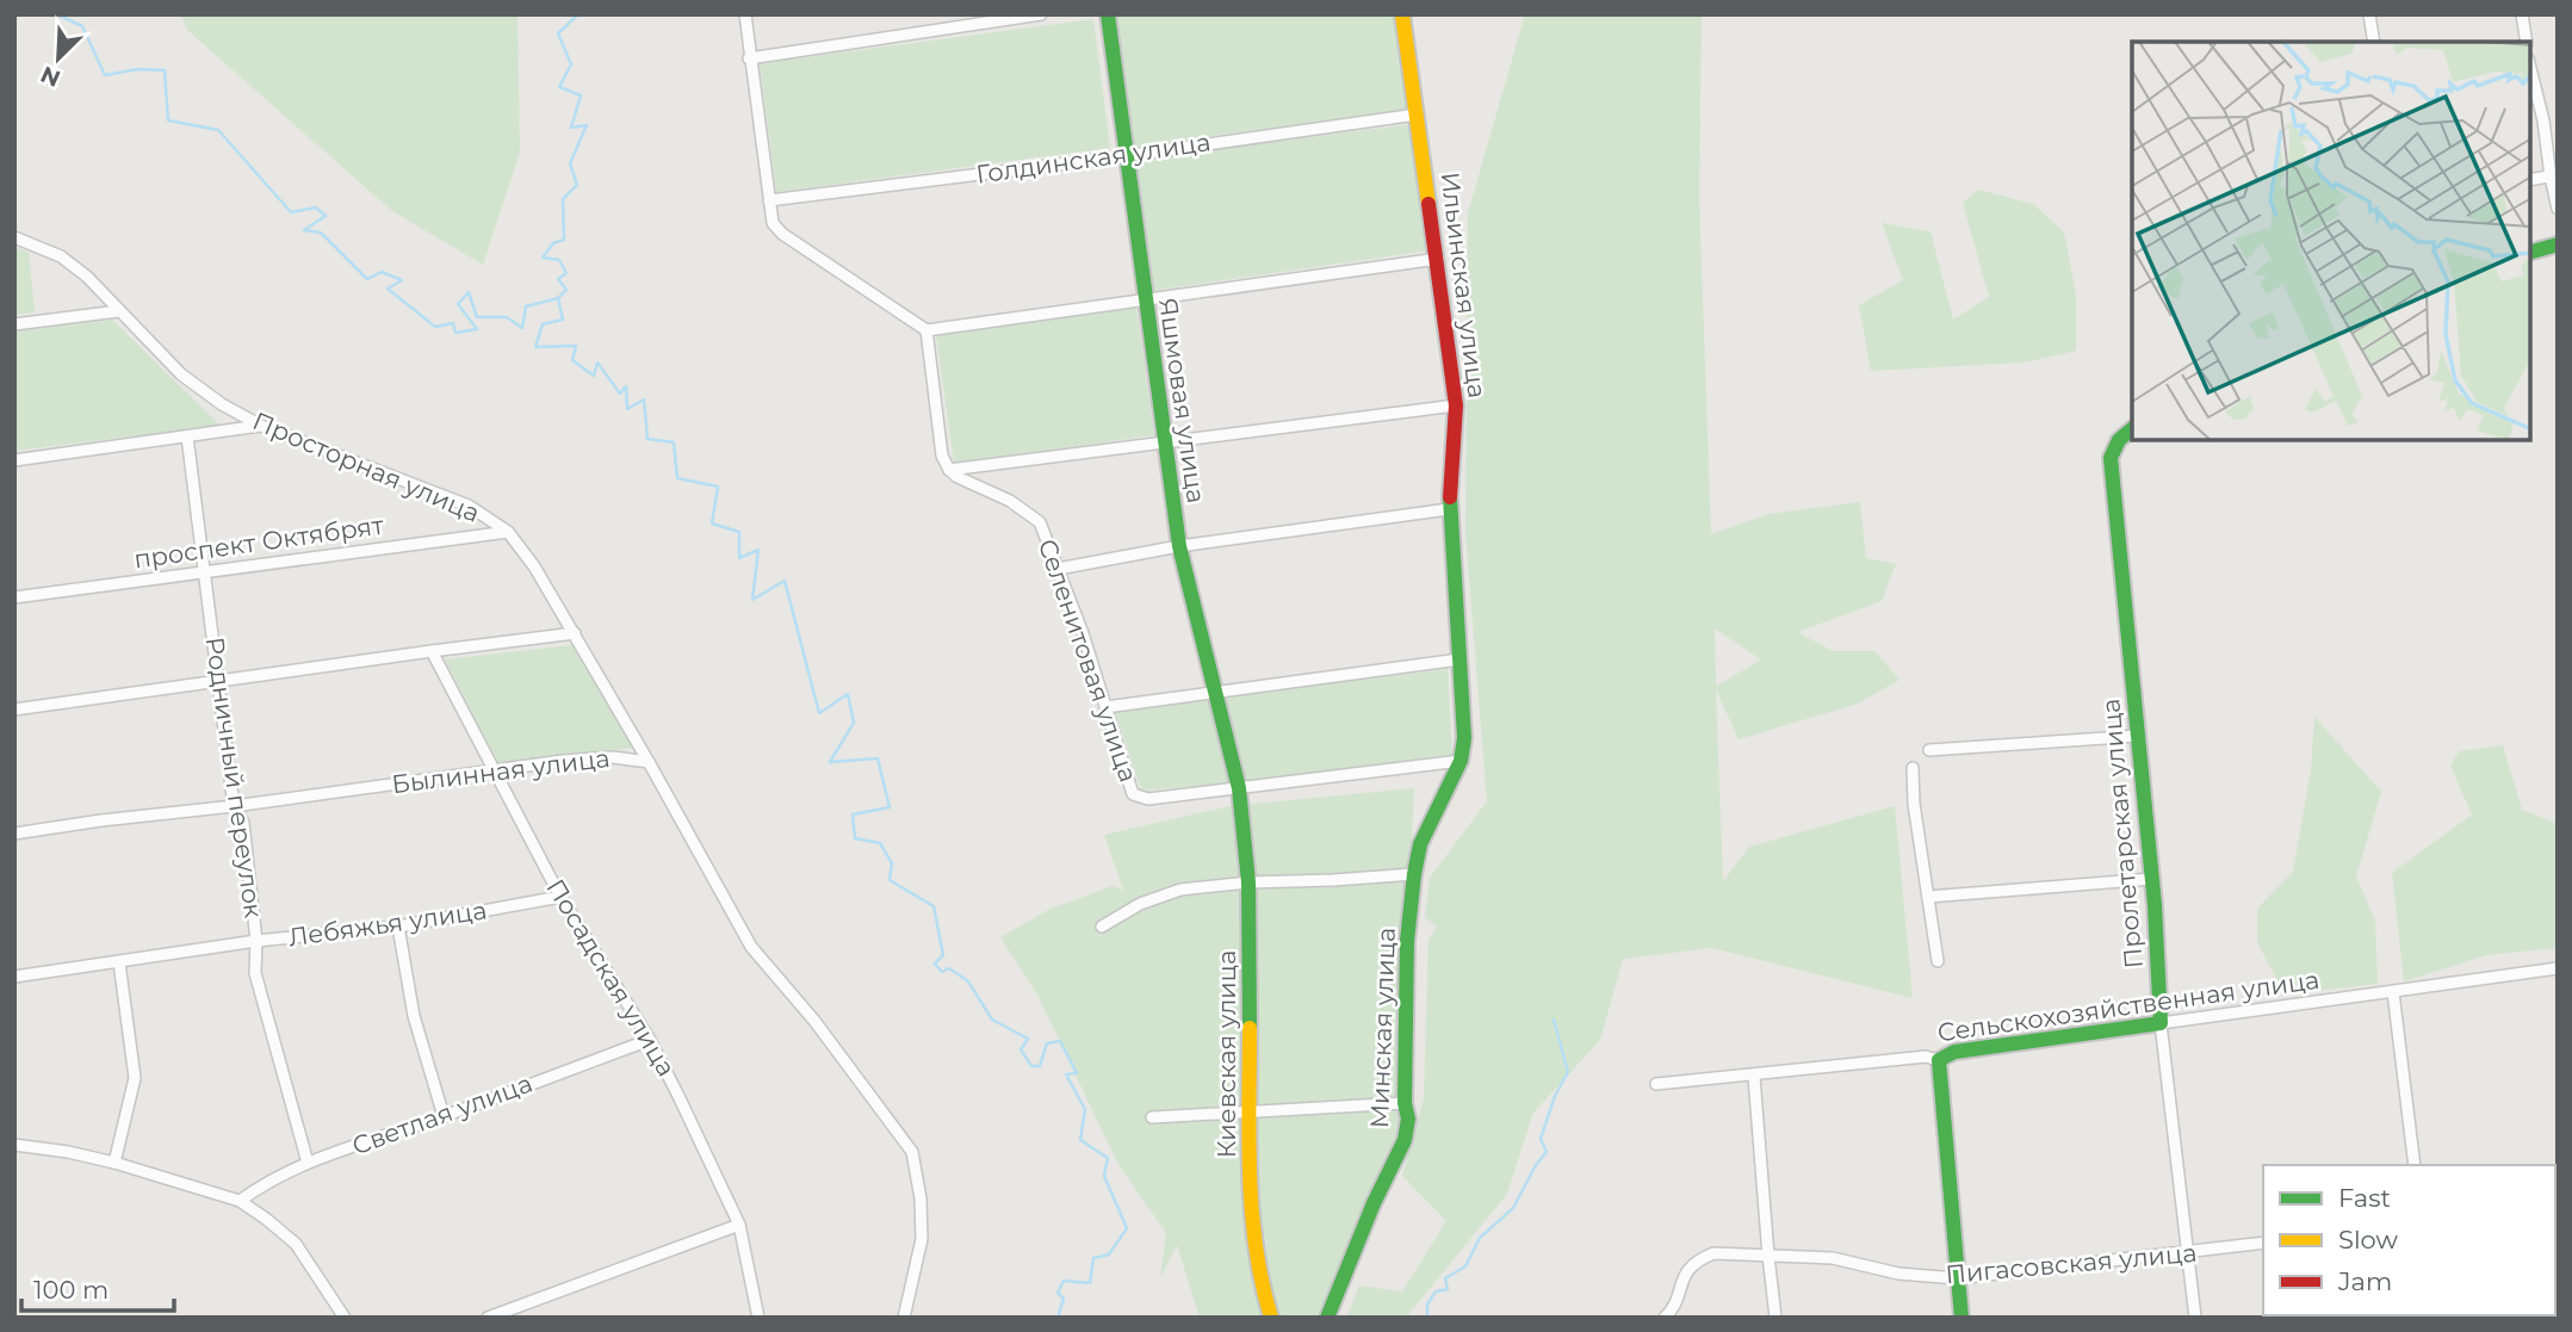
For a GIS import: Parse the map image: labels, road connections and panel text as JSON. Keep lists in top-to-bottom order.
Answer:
{
  "streets": {
    "street": [
      "Голдинская улица",
      "Ильинская улица",
      "Яшмовая улица",
      "Просторная улица",
      "проспект Октябрят",
      "Селенитовая улица",
      "Былинная улица",
      "Родничный переулок",
      "Пролетарская улица",
      "Лебяжья улица",
      "Посадская улица",
      "Сельскохозяйственная улица",
      "Минская улица",
      "Киевская улица",
      "Светлая улица",
      "Пигасовская улица"
    ]
  },
  "crossings": [
    ["Голдинская улица", "Ильинская улица"],
    ["Голдинская улица", "Яшмовая улица"],
    ["Ильинская улица", "Минская улица"],
    ["Яшмовая улица", "Селенитовая улица"],
    ["Яшмовая улица", "Киевская улица"],
    ["Просторная улица", "проспект Октябрят"],
    ["Просторная улица", "Былинная улица"],
    ["проспект Октябрят", "Родничный переулок"],
    ["Селенитовая улица", "Киевская улица"],
    ["Былинная улица", "Родничный переулок"],
    ["Былинная улица", "Посадская улица"],
    ["Родничный переулок", "Лебяжья улица"],
    ["Родничный переулок", "Светлая улица"],
    ["Пролетарская улица", "Сельскохозяйственная улица"],
    ["Пролетарская улица", "Пигасовская улица"],
    ["Лебяжья улица", "Посадская улица"],
    ["Посадская улица", "Светлая улица"]
  ],
  "legend": ["Fast", "Slow", "Jam"],
  "scale_bar": "100 m",
  "north": "bottom left"
}
